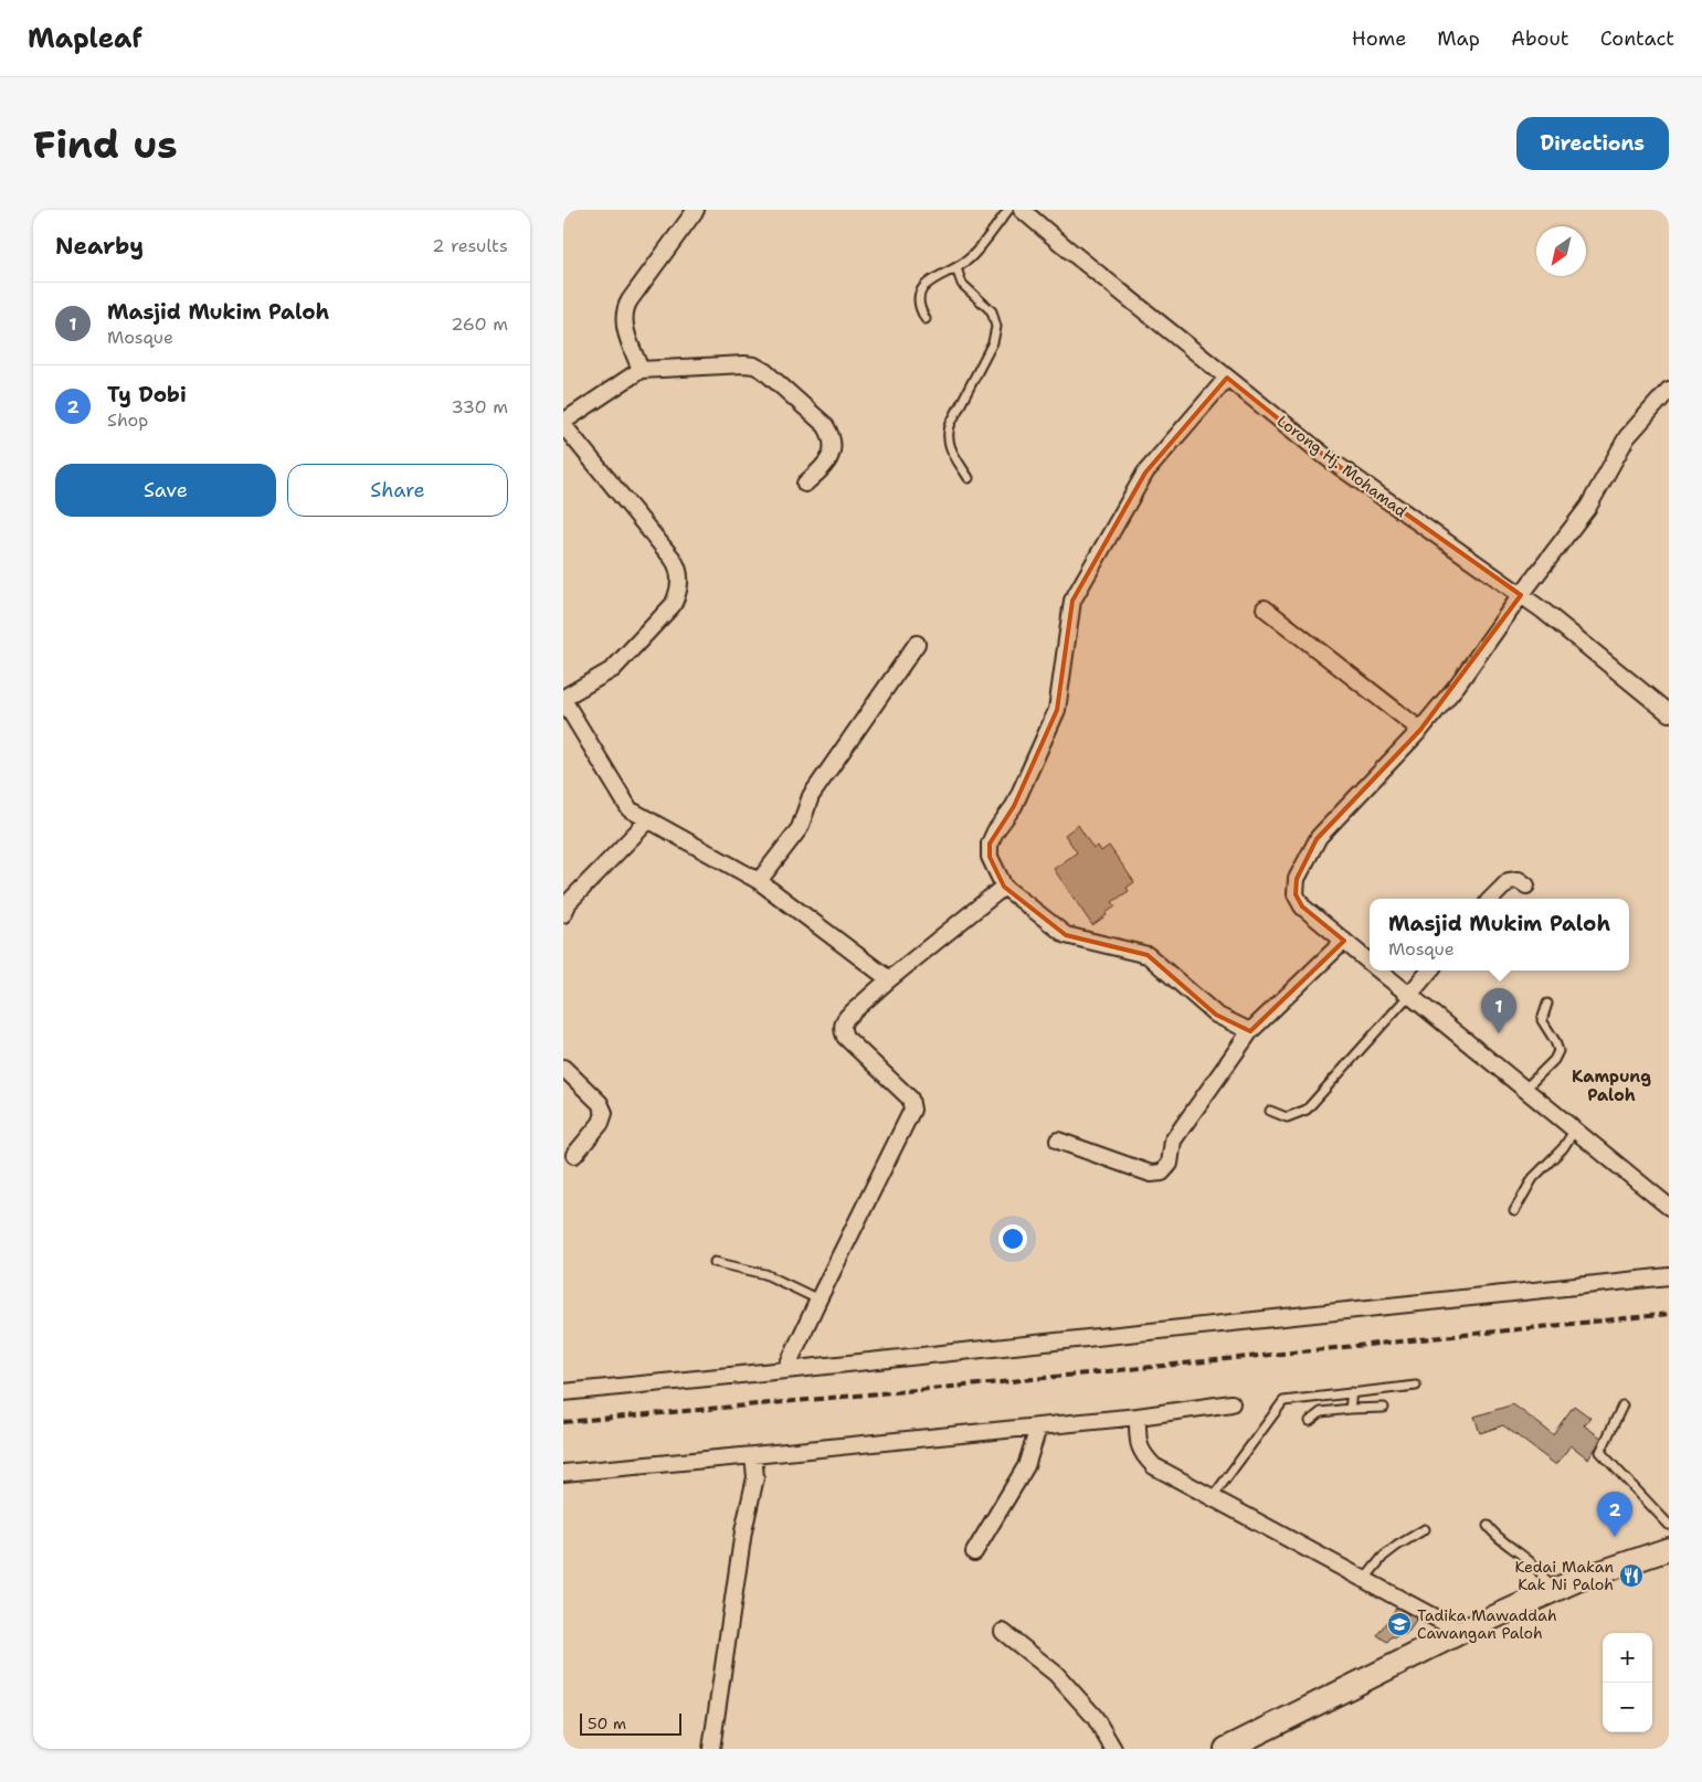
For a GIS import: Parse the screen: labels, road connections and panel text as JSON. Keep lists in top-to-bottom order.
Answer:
{
  "streets": {
    "street": ["Lorong Hj. Mohamad"]
  },
  "districts": ["Kampung Paloh"],
  "places": {
    "restaurant": ["Kedai Makan Kak Ni Paloh"],
    "school or university": ["Tadika Mawaddah Cawangan Paloh"]
  },
  "scale_bar": "50 m",
  "north": "bottom left",
  "page": {
    "header": "Mapleaf",
    "nav": [
      "Home",
      "Map",
      "About",
      "Contact"
    ],
    "buttons": [
      "Directions",
      ["Save", "Share"]
    ],
    "title": "Find us",
    "heading": ["Nearby", "2 results"],
    "list": [
      {
        "mark": "1",
        "name": "Masjid Mukim Paloh",
        "note": "Mosque",
        "value": "260 m"
      },
      {
        "mark": "2",
        "name": "Ty Dobi",
        "note": "Shop",
        "value": "330 m"
      }
    ],
    "popup": ["Masjid Mukim Paloh", "Mosque"],
    "pins": ["1", "2"],
    "map_buttons": ["+", "−"],
    "scale": "50 m"
  }
}
